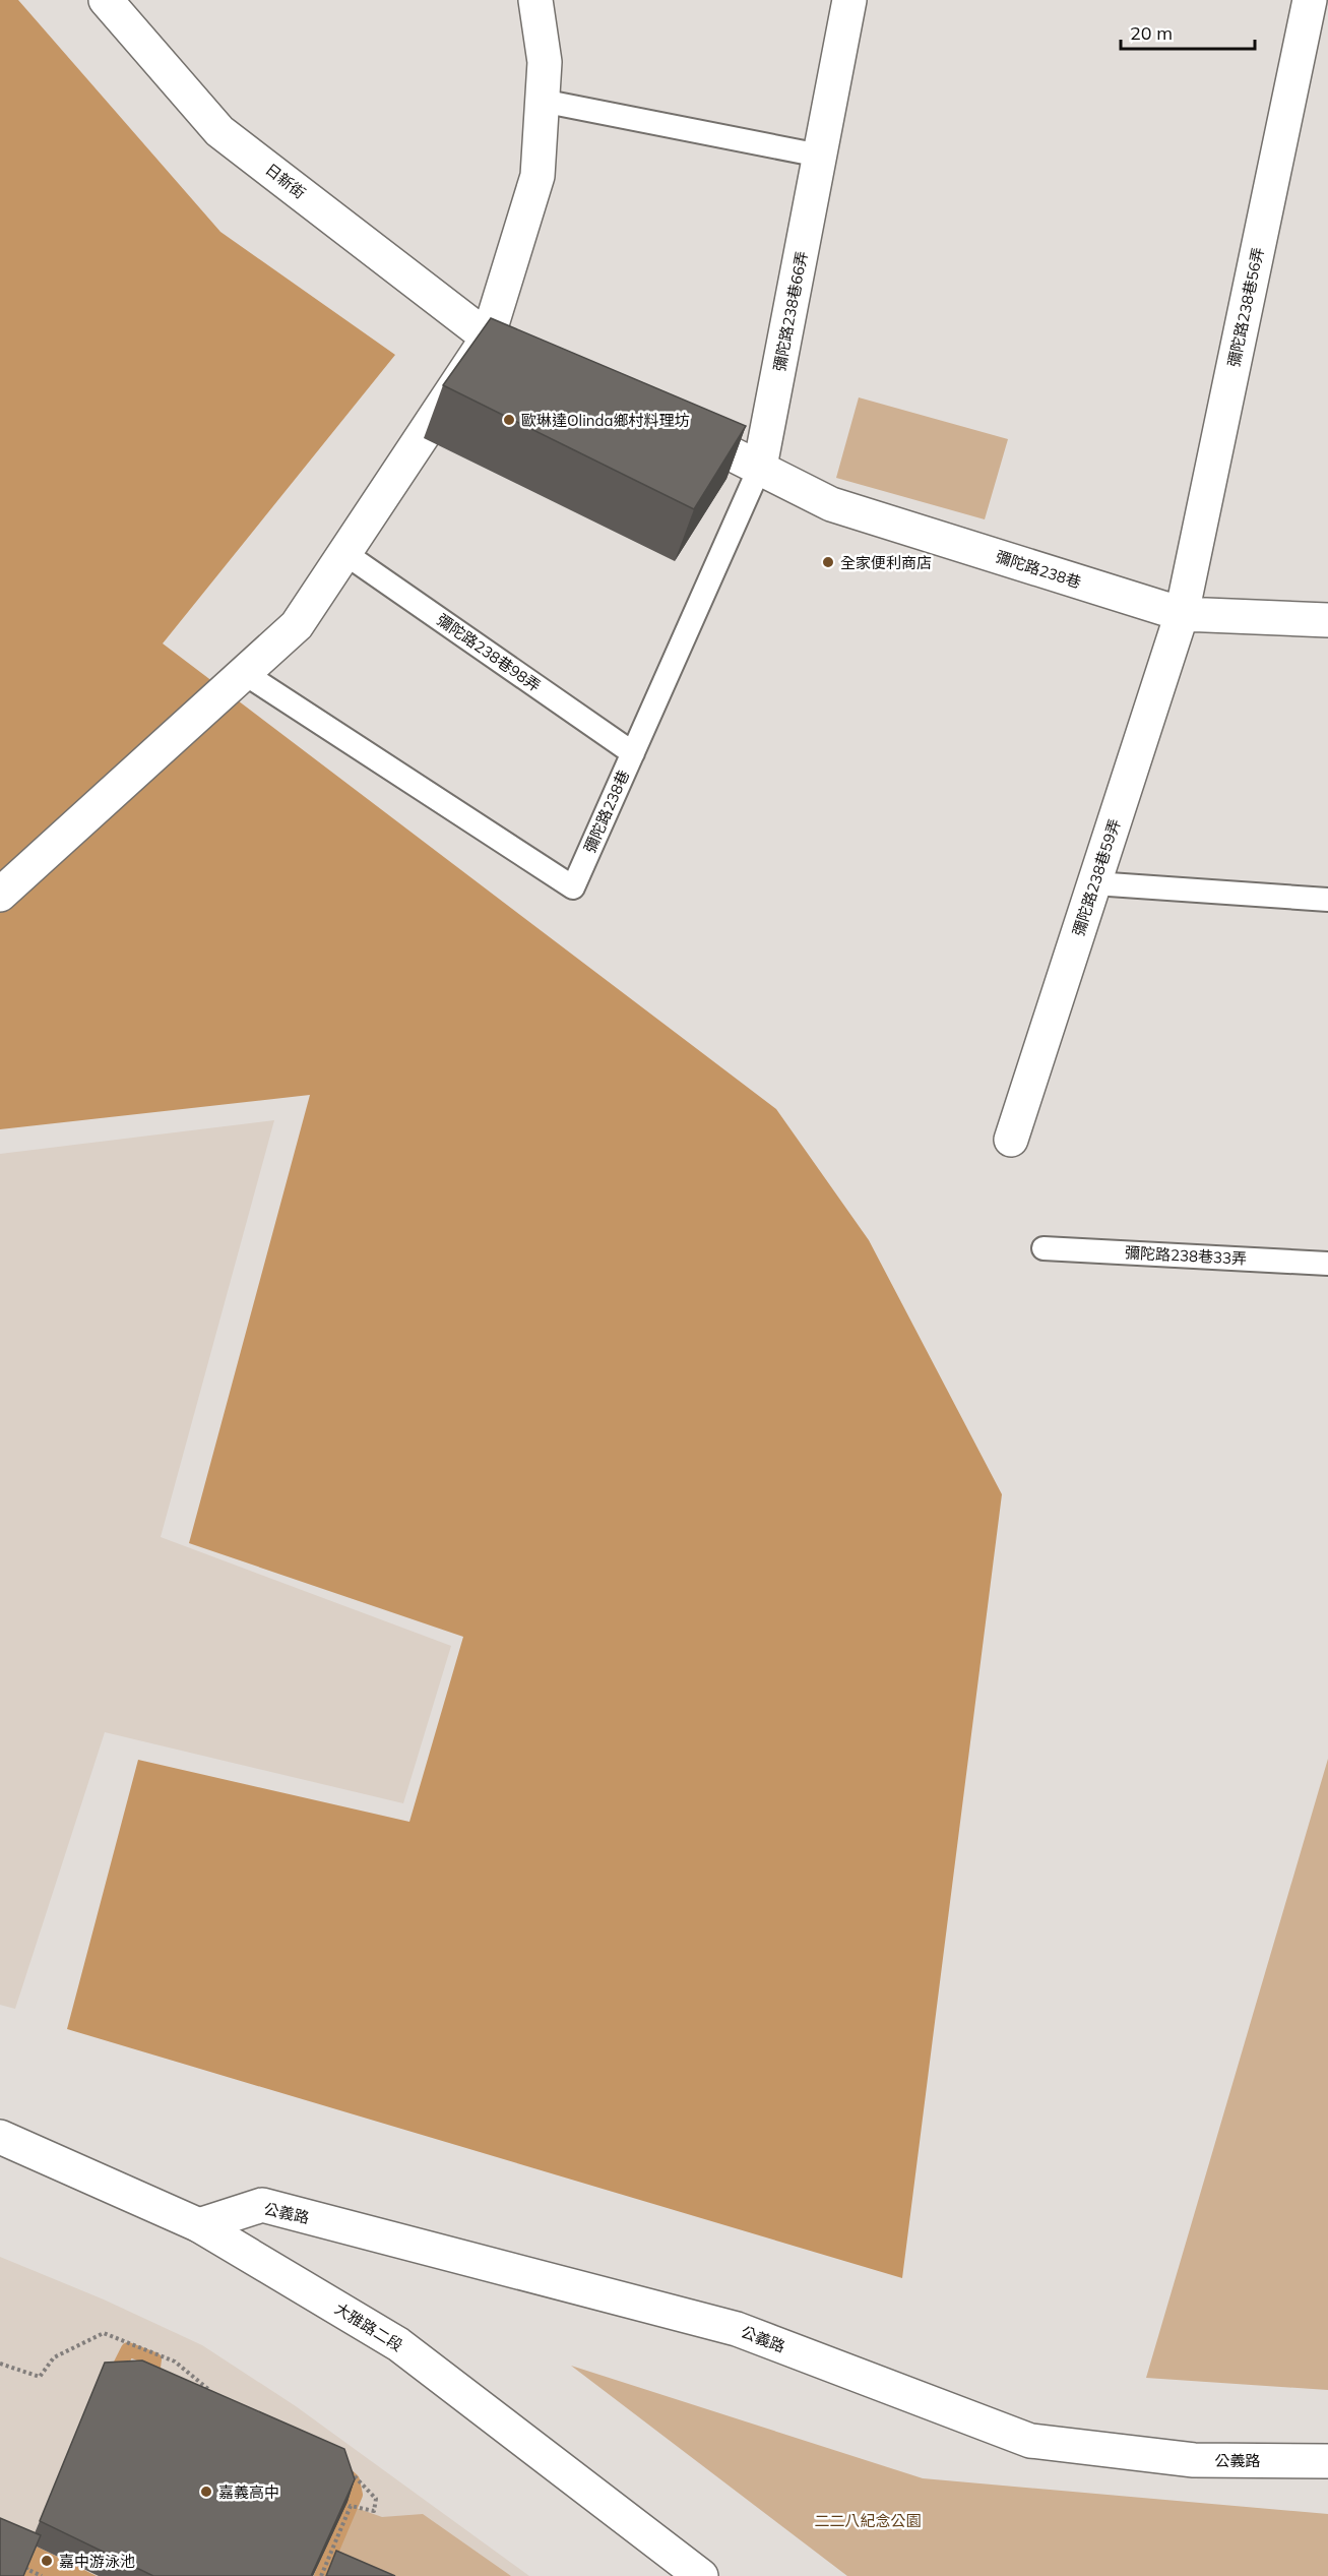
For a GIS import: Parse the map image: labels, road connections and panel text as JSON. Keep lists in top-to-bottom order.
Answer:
{
  "streets": {
    "street": [
      "日新街",
      "彌陀路238巷56弄",
      "彌陀路238巷66弄",
      "彌陀路238巷",
      "彌陀路238巷59弄",
      "公義路",
      "大雅路二段"
    ],
    "lane": ["彌陀路238巷98弄", "彌陀路238巷33弄"]
  },
  "crossings": [
    ["彌陀路238巷56弄", "彌陀路238巷"],
    ["彌陀路238巷56弄", "彌陀路238巷59弄"],
    ["彌陀路238巷66弄", "彌陀路238巷"],
    ["彌陀路238巷", "彌陀路238巷98弄"],
    ["彌陀路238巷", "彌陀路238巷59弄"],
    ["公義路", "大雅路二段"]
  ],
  "parks": ["二二八紀念公園"],
  "places": [
    "歐琳達Olinda鄉村料理坊",
    "全家便利商店",
    "嘉義高中",
    "嘉中游泳池"
  ],
  "scale_bar": "20 m"
}
